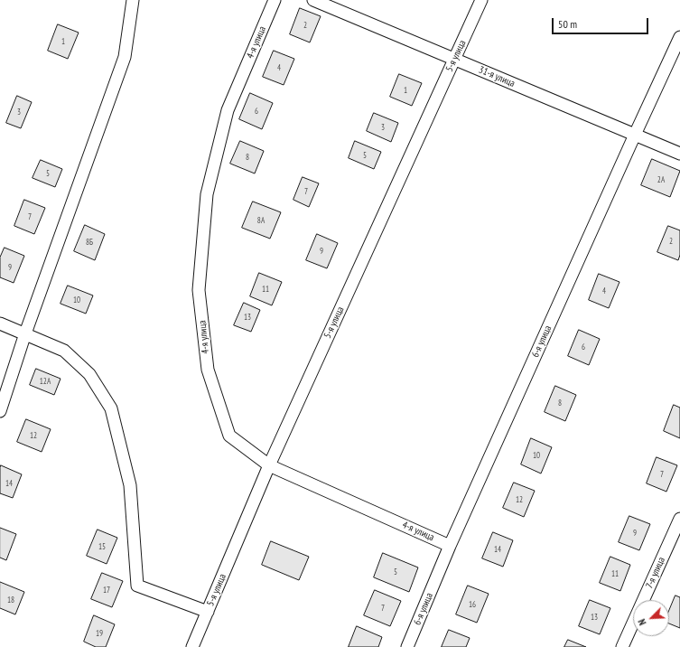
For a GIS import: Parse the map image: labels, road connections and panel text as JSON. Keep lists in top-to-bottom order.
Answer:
{
  "streets": {
    "street": [
      "4-я улица",
      "5-я улица",
      "31-я улица",
      "6-я улица",
      "7-я улица"
    ]
  },
  "crossings": [
    ["4-я улица", "5-я улица"],
    ["4-я улица", "6-я улица"],
    ["5-я улица", "31-я улица"],
    ["31-я улица", "6-я улица"]
  ],
  "house_numbers": [
    "2",
    "1",
    "4",
    "1",
    "6",
    "3",
    "3",
    "5",
    "8",
    "5",
    "2А",
    "7",
    "7",
    "8А",
    "2",
    "8Б",
    "9",
    "9",
    "11",
    "4",
    "10",
    "13",
    "6",
    "12А",
    "8",
    "12",
    "10",
    "7",
    "14",
    "12",
    "9",
    "15",
    "14",
    "5",
    "11",
    "17",
    "18",
    "16",
    "7",
    "13",
    "19"
  ],
  "scale_bar": "50 m",
  "north": "bottom left"
}
